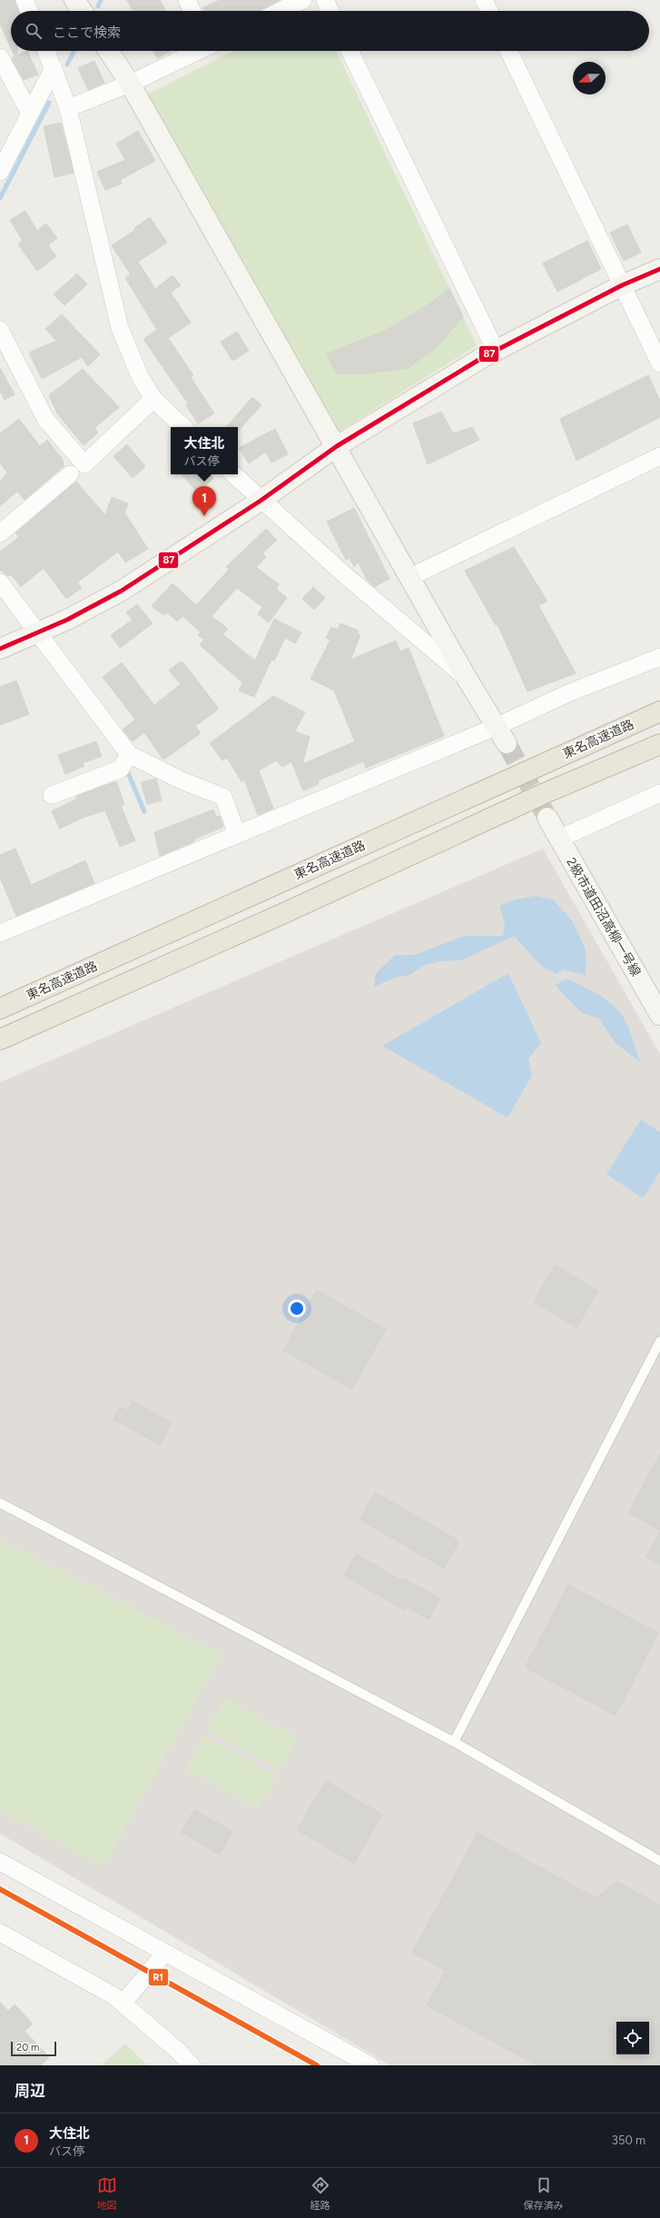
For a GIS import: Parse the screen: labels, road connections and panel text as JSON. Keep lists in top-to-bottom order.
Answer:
{
  "streets": {
    "highway": ["東名高速道路"],
    "street": ["2級市道田沼高柳一号線"]
  },
  "lines": ["transit line 87", "transit line R1"],
  "scale_bar": "20 m",
  "north": "left",
  "page": {
    "search": "ここで検索",
    "popup": ["大住北", "バス停"],
    "pins": "1",
    "scale": "20 m",
    "heading": "周辺",
    "list": [
      {
        "mark": "1",
        "name": "大住北",
        "note": "バス停",
        "value": "350 m"
      }
    ],
    "nav": ["地図", "経路", "保存済み"]
  }
}
